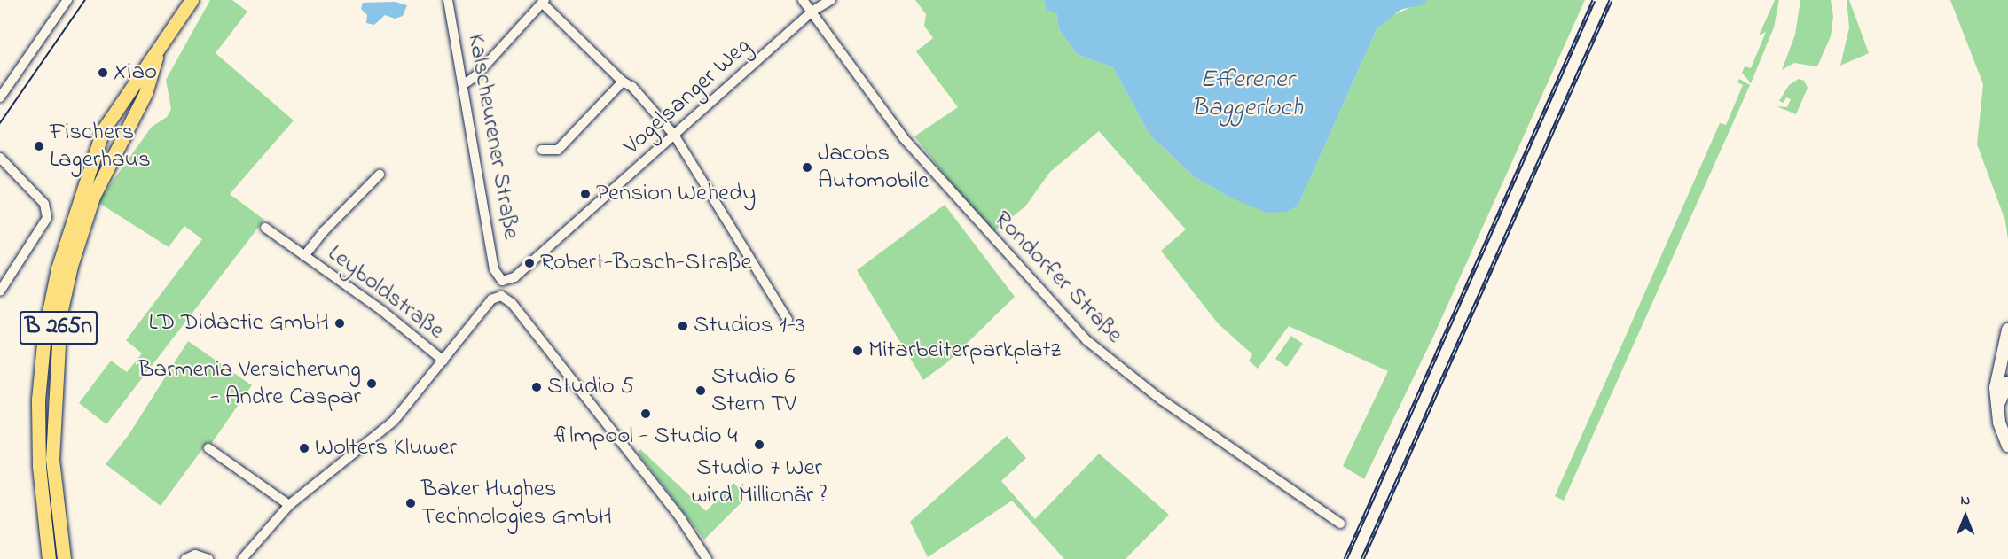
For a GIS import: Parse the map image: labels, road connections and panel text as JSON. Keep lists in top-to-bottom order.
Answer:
{
  "streets": {
    "main road": ["B 265n"],
    "street": [
      "Vogelsanger Weg",
      "Kalscheurener Straße",
      "Rondorfer Straße",
      "Leyboldstraße"
    ]
  },
  "crossings": [
    ["Vogelsanger Weg", "Kalscheurener Straße"],
    ["Vogelsanger Weg", "Rondorfer Straße"]
  ],
  "water": ["Efferener Baggerloch"],
  "places": [
    "Xiao",
    "Fischers Lagerhaus",
    "Jacobs Automobile",
    "Pension Wehedy",
    "Robert-Bosch-Straße",
    "LD Didactic GmbH",
    "Studios 1-3",
    "Mitarbeiterparkplatz",
    "Barmenia Versicherung - Andre Caspar",
    "Studio 5",
    "Studio 6 Stern TV",
    "filmpool - Studio 4",
    "Studio 7 Wer wird Millionär ?",
    "Wolters Kluwer",
    "Baker Hughes Technologies GmbH"
  ],
  "north": "top"
}
